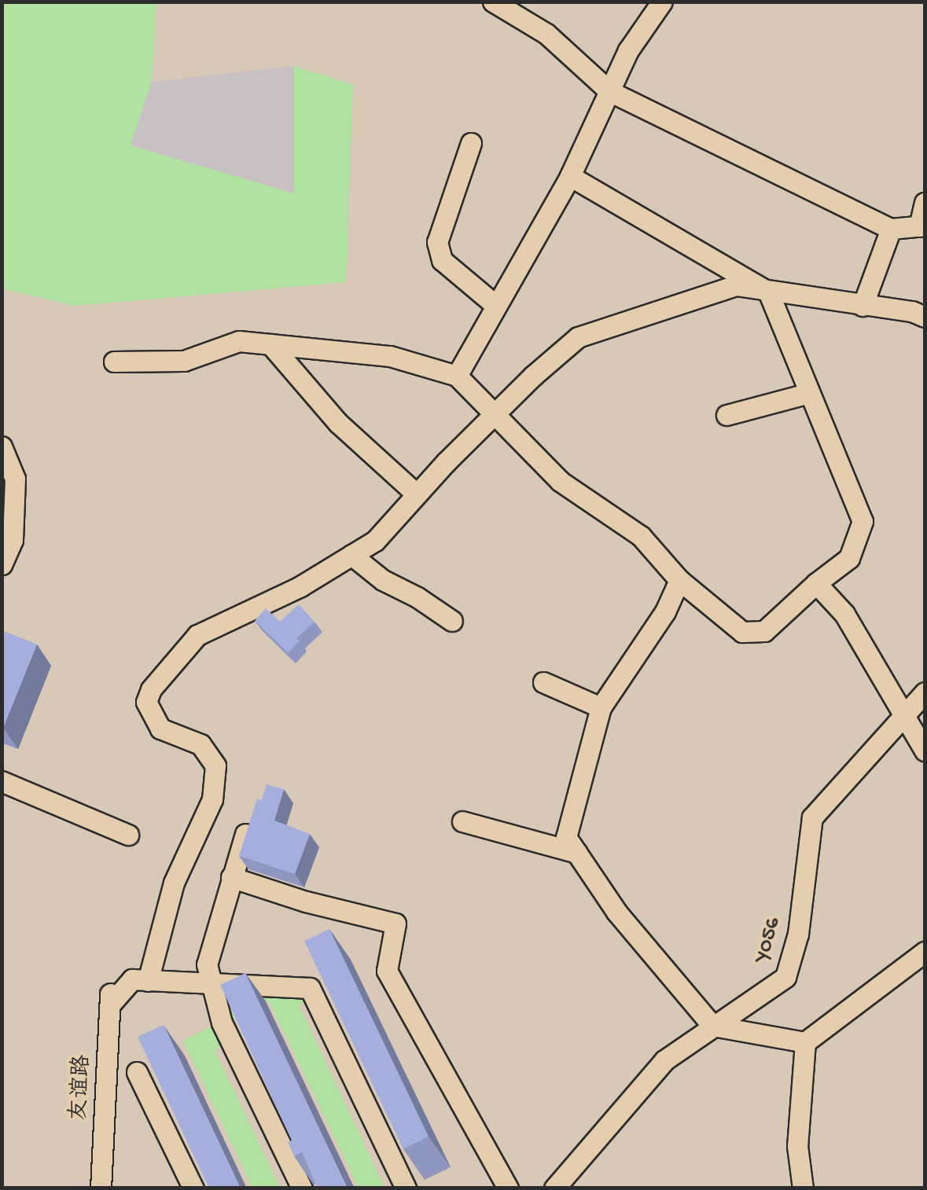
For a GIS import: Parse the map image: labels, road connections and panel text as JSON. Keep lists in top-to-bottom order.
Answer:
{
  "streets": {
    "street": ["Y056", "友谊路"]
  }
}
